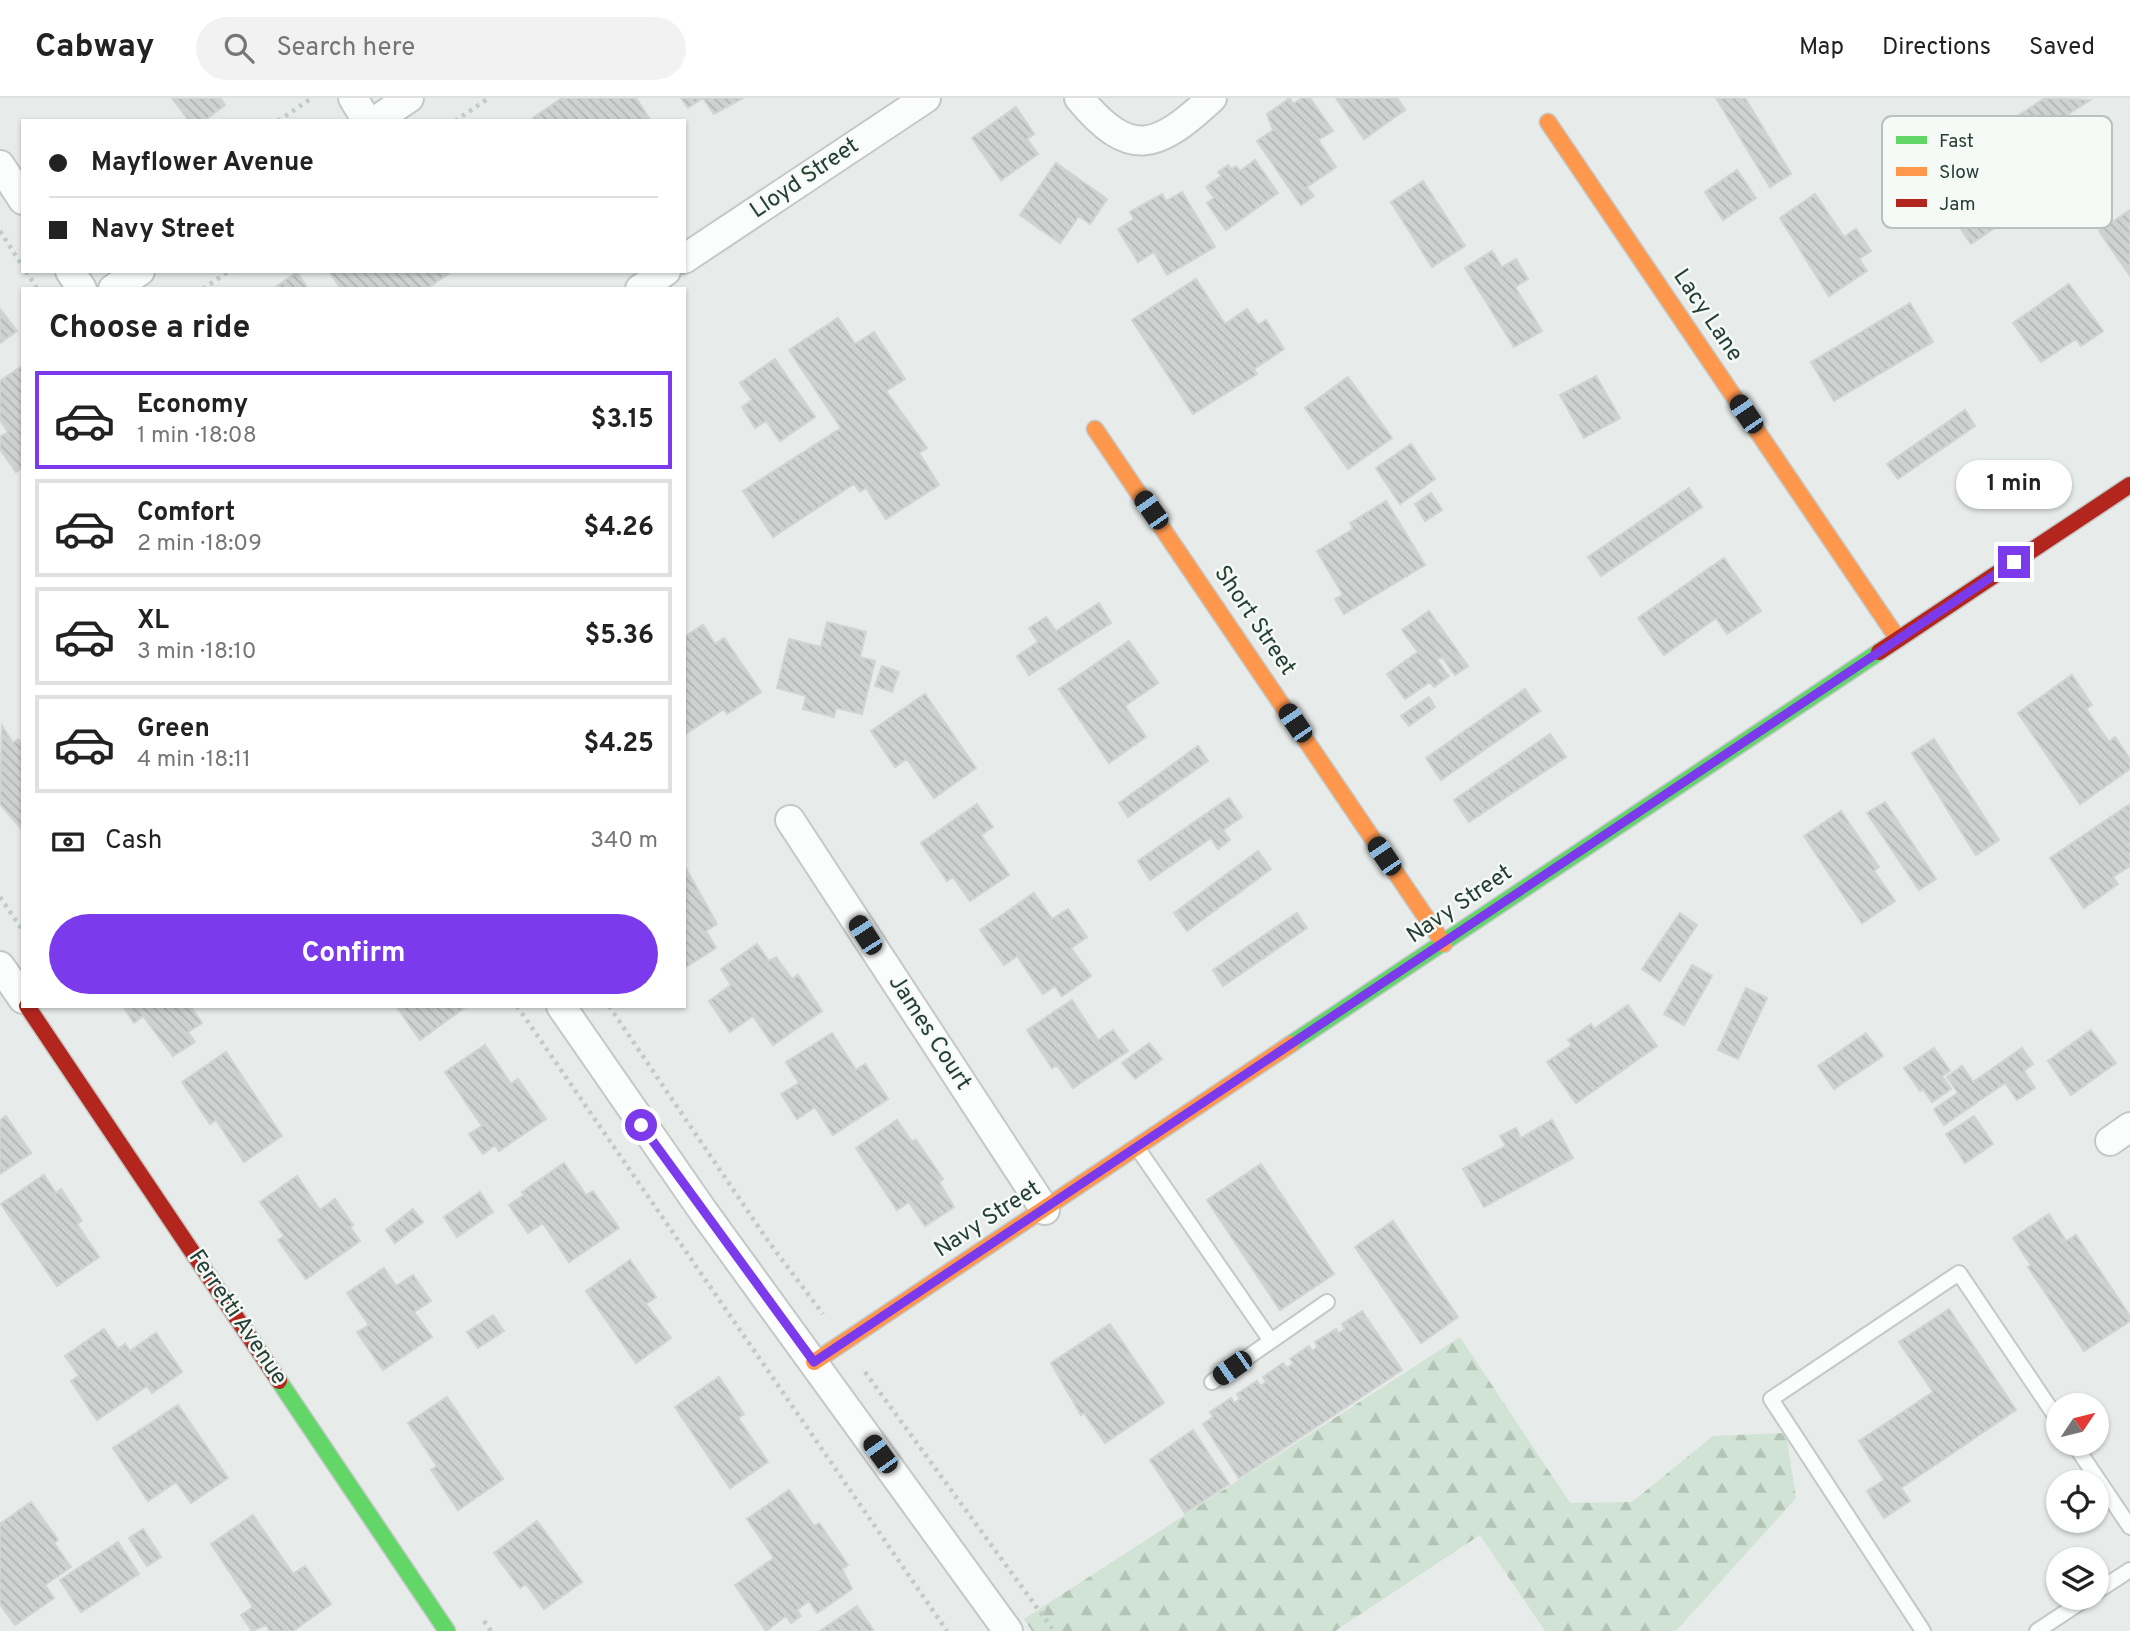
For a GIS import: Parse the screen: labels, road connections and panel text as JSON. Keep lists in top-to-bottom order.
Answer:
{
  "streets": {
    "street": [
      "Lloyd Street",
      "Lacy Lane",
      "Short Street",
      "Navy Street",
      "James Court",
      "Ferretti Avenue"
    ]
  },
  "crossings": [
    ["Lacy Lane", "Navy Street"],
    ["Short Street", "Navy Street"],
    ["Navy Street", "James Court"]
  ],
  "legend": ["Fast", "Slow", "Jam"],
  "north": "top right",
  "page": {
    "header": "Cabway",
    "search": "Search here",
    "nav": ["Map", "Directions", "Saved"],
    "banner": ["Mayflower Avenue", "Navy Street"],
    "heading": "Choose a ride",
    "list": [
      {
        "name": "Economy",
        "note": "1 min · 18:08",
        "value": "$3.15"
      },
      {
        "name": "Comfort",
        "note": "2 min · 18:09",
        "value": "$4.26"
      },
      {
        "name": "XL",
        "note": "3 min · 18:10",
        "value": "$5.36"
      },
      {
        "name": "Green",
        "note": "4 min · 18:11",
        "value": "$4.25"
      }
    ],
    "bubble": "1 min",
    "pay": ["Cash", "340 m"],
    "buttons": "Confirm"
  }
}
